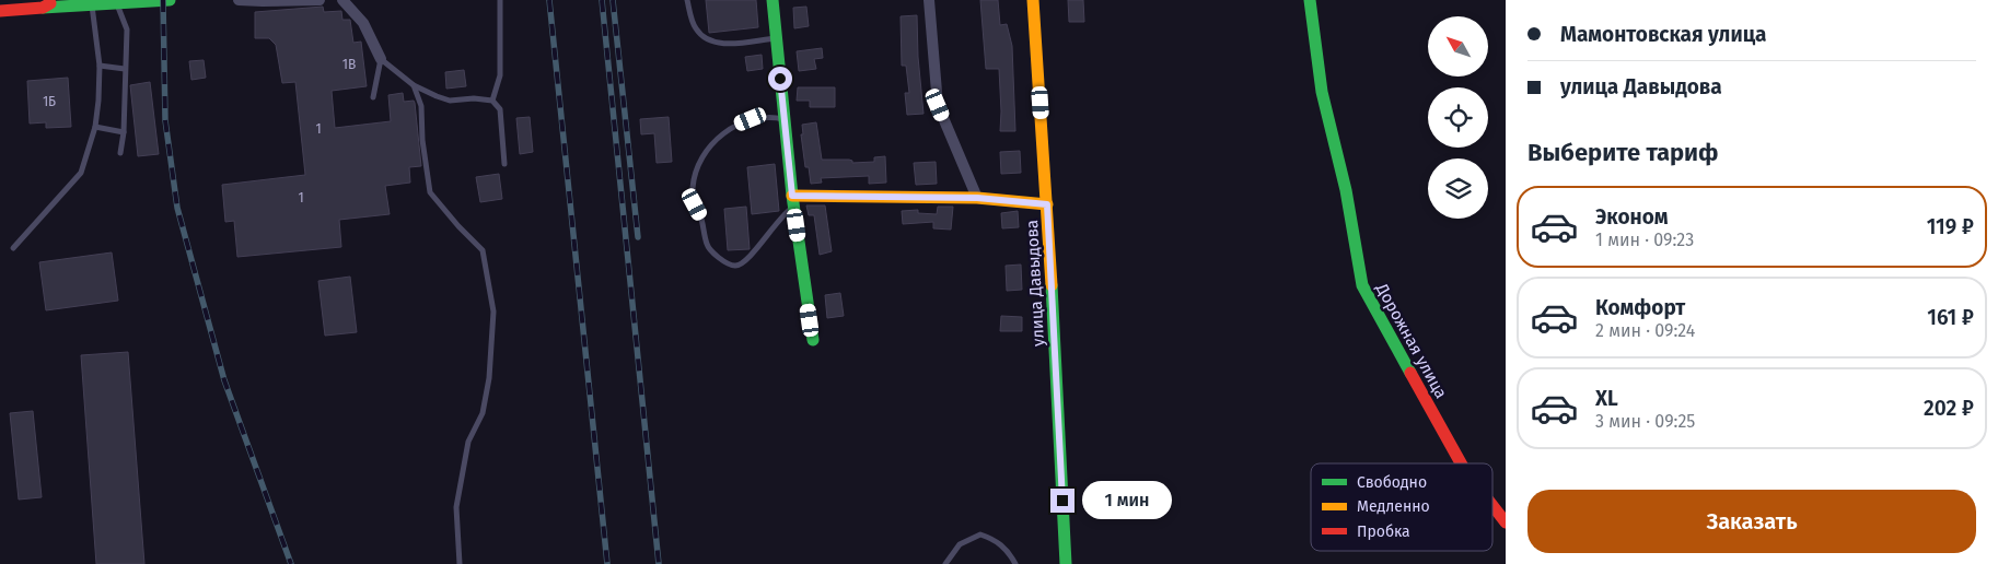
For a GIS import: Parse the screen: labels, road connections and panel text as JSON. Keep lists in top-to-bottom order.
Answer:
{
  "streets": {
    "street": ["улица Давыдова", "Дорожная улица"]
  },
  "house_numbers": [
    "1В",
    "1Б",
    "1",
    "1"
  ],
  "legend": ["Свободно", "Медленно", "Пробка"],
  "north": "top left",
  "page": {
    "banner": ["Мамонтовская улица", "улица Давыдова"],
    "heading": "Выберите тариф",
    "list": [
      {
        "name": "Эконом",
        "note": "1 мин · 09:23",
        "value": "119 ₽"
      },
      {
        "name": "Комфорт",
        "note": "2 мин · 09:24",
        "value": "161 ₽"
      },
      {
        "name": "XL",
        "note": "3 мин · 09:25",
        "value": "202 ₽"
      }
    ],
    "buttons": "Заказать",
    "bubble": "1 мин"
  }
}
